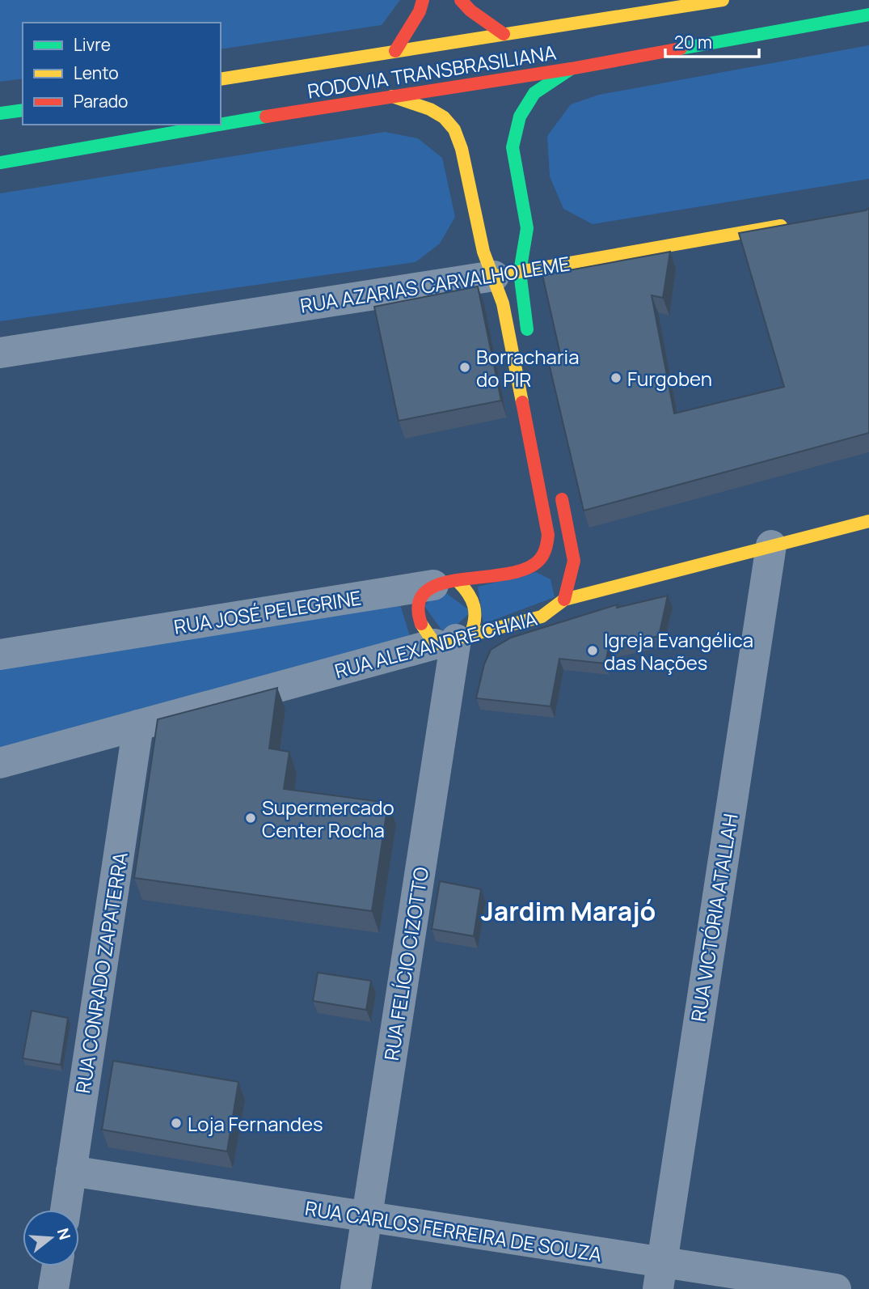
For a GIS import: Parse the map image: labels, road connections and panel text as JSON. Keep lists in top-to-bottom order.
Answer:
{
  "streets": {
    "main road": [
      "RODOVIA TRANSBRASILIANA",
      "RUA AZARIAS CARVALHO LEME",
      "RUA JOSÉ PELEGRINE",
      "RUA ALEXANDRE CHAIA"
    ],
    "street": [
      "RUA VICTÓRIA ATALLAH",
      "RUA FELÍCIO CIZOTTO",
      "RUA CONRADO ZAPATERRA",
      "RUA CARLOS FERREIRA DE SOUZA"
    ]
  },
  "crossings": [
    ["RUA AZARIAS CARVALHO LEME", "RUA JOSÉ PELEGRINE"],
    ["RUA JOSÉ PELEGRINE", "RUA ALEXANDRE CHAIA"],
    ["RUA JOSÉ PELEGRINE", "RUA FELÍCIO CIZOTTO"],
    ["RUA ALEXANDRE CHAIA", "RUA VICTÓRIA ATALLAH"],
    ["RUA ALEXANDRE CHAIA", "RUA FELÍCIO CIZOTTO"],
    ["RUA ALEXANDRE CHAIA", "RUA CONRADO ZAPATERRA"],
    ["RUA VICTÓRIA ATALLAH", "RUA CARLOS FERREIRA DE SOUZA"],
    ["RUA FELÍCIO CIZOTTO", "RUA CARLOS FERREIRA DE SOUZA"],
    ["RUA CONRADO ZAPATERRA", "RUA CARLOS FERREIRA DE SOUZA"]
  ],
  "districts": ["Jardim Marajó"],
  "places": [
    "Borracharia do PIR",
    "Furgoben",
    "Igreja Evangélica das Nações",
    "Supermercado Center Rocha",
    "Loja Fernandes"
  ],
  "legend": ["Livre", "Lento", "Parado"],
  "scale_bar": "20 m",
  "north": "right"
}
